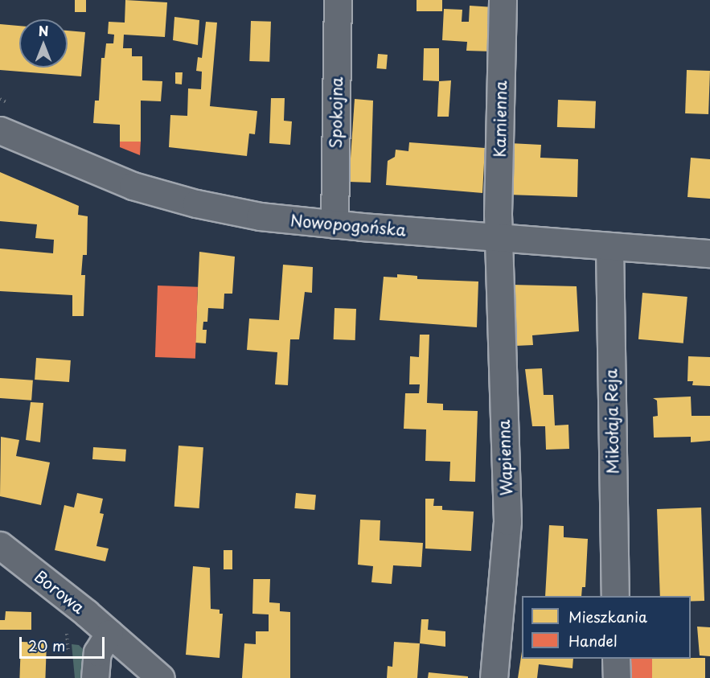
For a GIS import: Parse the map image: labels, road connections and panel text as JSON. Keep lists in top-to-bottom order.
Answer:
{
  "streets": {
    "street": [
      "Spokojna",
      "Kamienna",
      "Nowopogońska",
      "Mikołaja Reja",
      "Wapienna",
      "Borowa"
    ]
  },
  "crossings": [
    ["Spokojna", "Nowopogońska"],
    ["Kamienna", "Nowopogońska"],
    ["Kamienna", "Wapienna"],
    ["Nowopogońska", "Mikołaja Reja"],
    ["Nowopogońska", "Wapienna"]
  ],
  "legend": ["Mieszkania", "Handel"],
  "scale_bar": "20 m",
  "north": "top"
}
